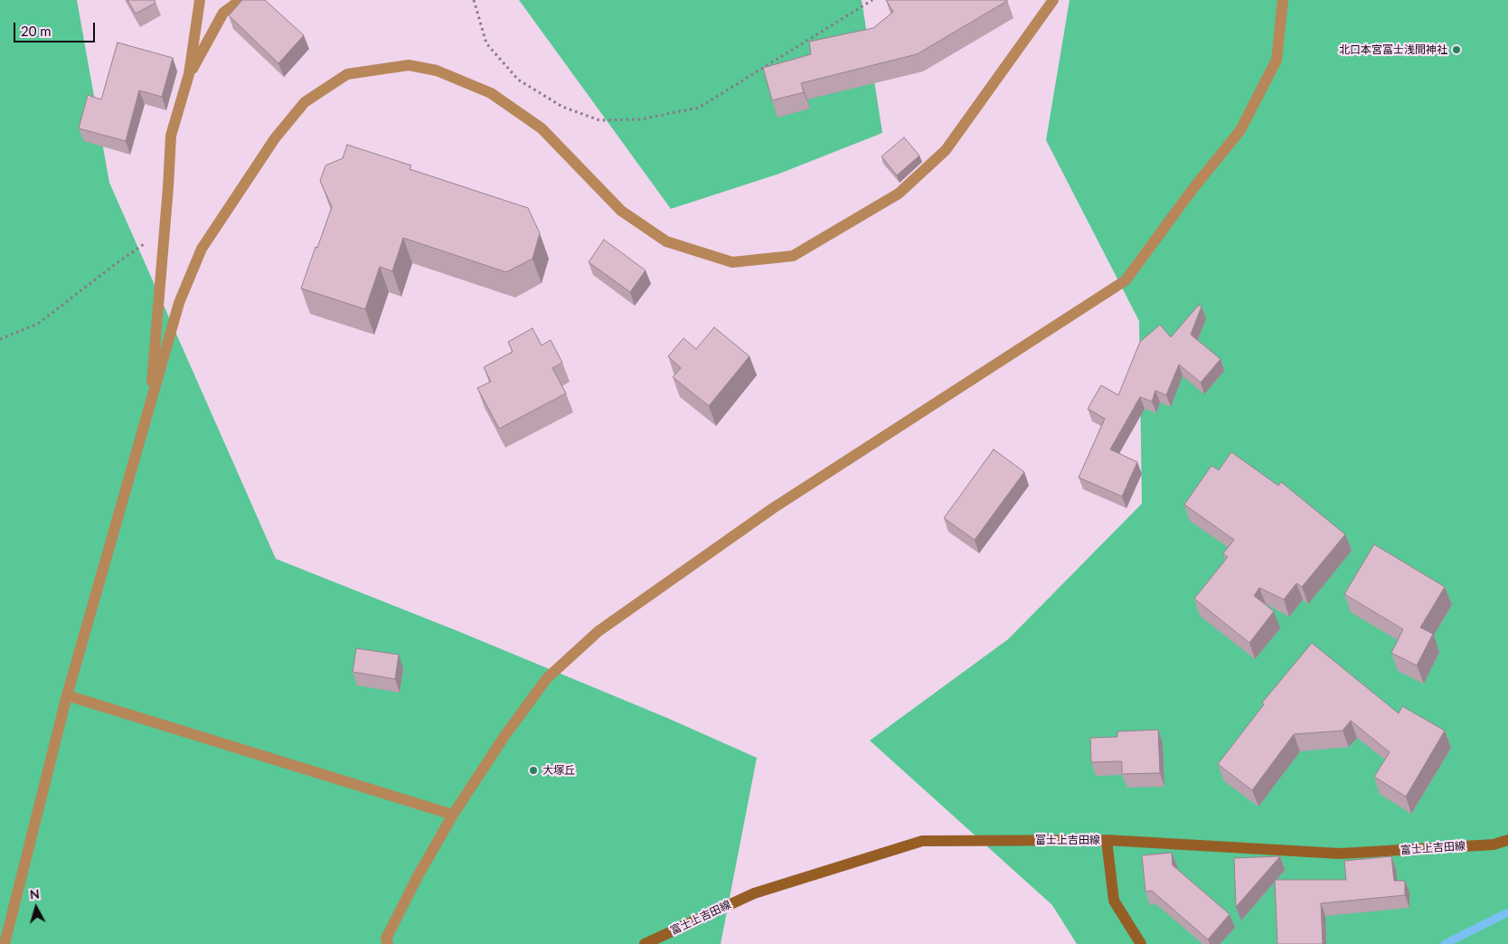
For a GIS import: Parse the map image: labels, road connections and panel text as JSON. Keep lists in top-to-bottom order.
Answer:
{
  "streets": {
    "main road": ["富士上吉田線"]
  },
  "places": ["北口本宮冨士浅間神社", "大塚丘"],
  "scale_bar": "20 m",
  "north": "top"
}
